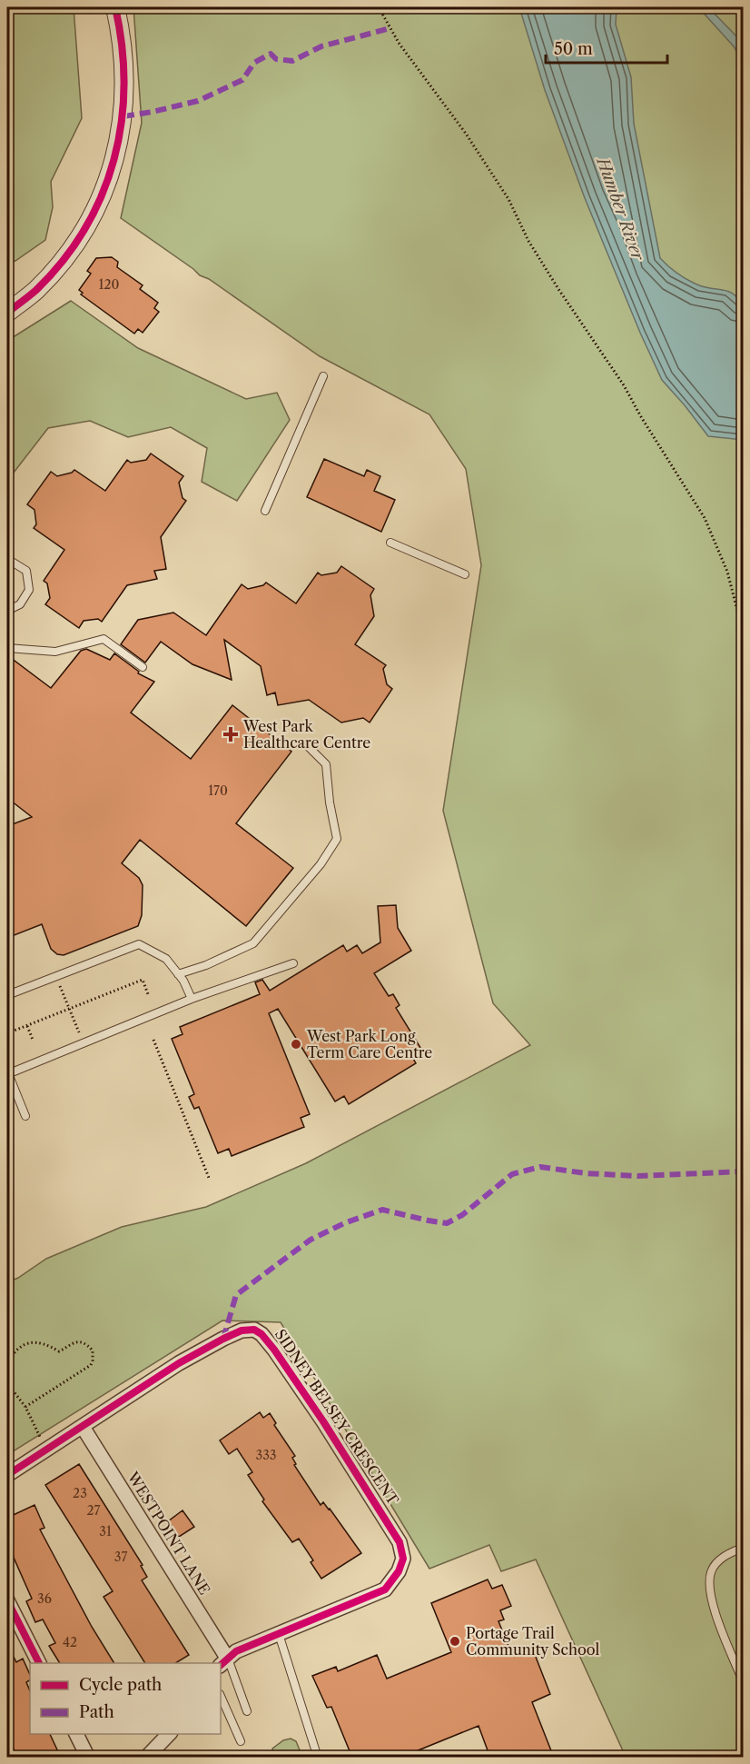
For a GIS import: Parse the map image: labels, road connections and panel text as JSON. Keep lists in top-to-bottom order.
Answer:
{
  "streets": {
    "street": ["SIDNEY BELSEY CRESCENT", "WESTPOINT LANE"]
  },
  "crossings": [
    ["SIDNEY BELSEY CRESCENT", "WESTPOINT LANE"]
  ],
  "water": ["Humber River"],
  "places": {
    "health": ["West Park Healthcare Centre"],
    "other": ["West Park Long Term Care Centre", "Portage Trail Community School"]
  },
  "house_numbers": [
    "120",
    "170",
    "333",
    "23",
    "27",
    "31",
    "37",
    "36",
    "42"
  ],
  "legend": ["Cycle path", "Path"],
  "scale_bar": "50 m"
}
